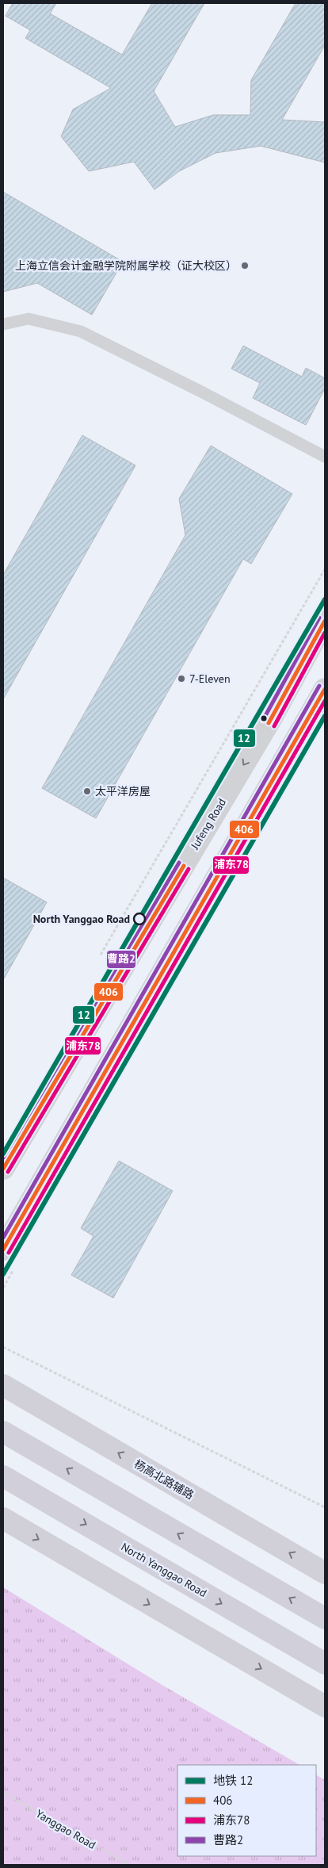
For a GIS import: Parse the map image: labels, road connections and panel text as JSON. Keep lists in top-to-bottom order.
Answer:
{
  "streets": {
    "highway": ["North Yanggao Road"],
    "main road": ["Jufeng Road", "杨高北路辅路"],
    "path": ["Yanggao Road"]
  },
  "places": [
    "上海立信会计金融学院附属学校（证大校区）",
    "7-Eleven",
    "太平洋房屋",
    "North Yanggao Road"
  ],
  "lines": [
    "metro line 12",
    "transit line 曹路2",
    "transit line 406",
    "transit line 浦东78"
  ],
  "legend": [
    "地铁 12",
    "406",
    "浦东78",
    "曹路2"
  ]
}
